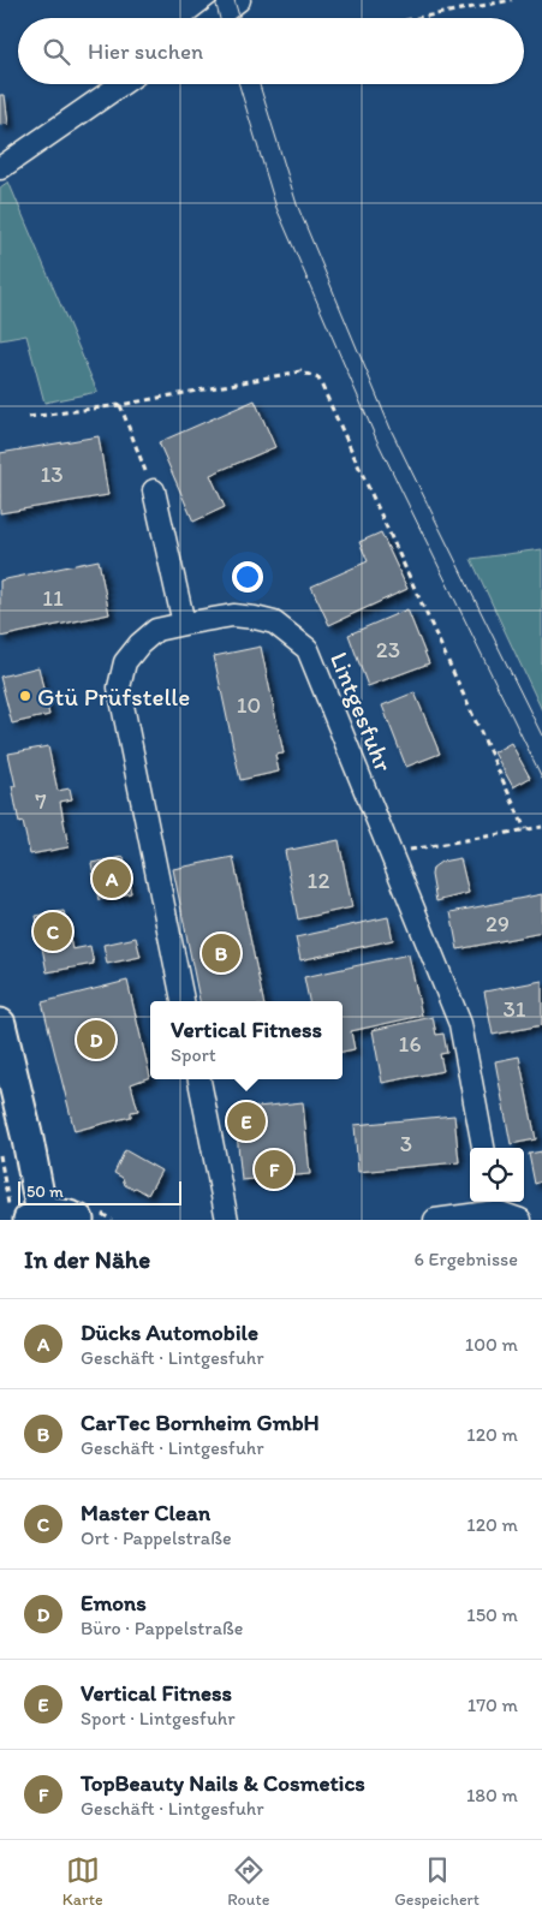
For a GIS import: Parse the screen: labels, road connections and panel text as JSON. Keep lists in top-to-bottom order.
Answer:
{
  "streets": {
    "street": ["Lintgesfuhr"]
  },
  "places": ["Gtü Prüfstelle"],
  "house_numbers": [
    "13",
    "11",
    "23",
    "10",
    "7",
    "12",
    "29",
    "31",
    "16",
    "3"
  ],
  "scale_bar": "50 m",
  "page": {
    "search": "Hier suchen",
    "pins": [
      "A",
      "C",
      "B",
      "D",
      "E",
      "F"
    ],
    "popup": ["Vertical Fitness", "Sport"],
    "scale": "50 m",
    "heading": ["In der Nähe", "6 Ergebnisse"],
    "list": [
      {
        "mark": "A",
        "name": "Dücks Automobile",
        "note": "Geschäft · Lintgesfuhr",
        "value": "100 m"
      },
      {
        "mark": "B",
        "name": "CarTec Bornheim GmbH",
        "note": "Geschäft · Lintgesfuhr",
        "value": "120 m"
      },
      {
        "mark": "C",
        "name": "Master Clean",
        "note": "Ort · Pappelstraße",
        "value": "120 m"
      },
      {
        "mark": "D",
        "name": "Emons",
        "note": "Büro · Pappelstraße",
        "value": "150 m"
      },
      {
        "mark": "E",
        "name": "Vertical Fitness",
        "note": "Sport · Lintgesfuhr",
        "value": "170 m"
      },
      {
        "mark": "F",
        "name": "TopBeauty Nails & Cosmetics",
        "note": "Geschäft · Lintgesfuhr",
        "value": "180 m"
      }
    ],
    "nav": ["Karte", "Route", "Gespeichert"]
  }
}
